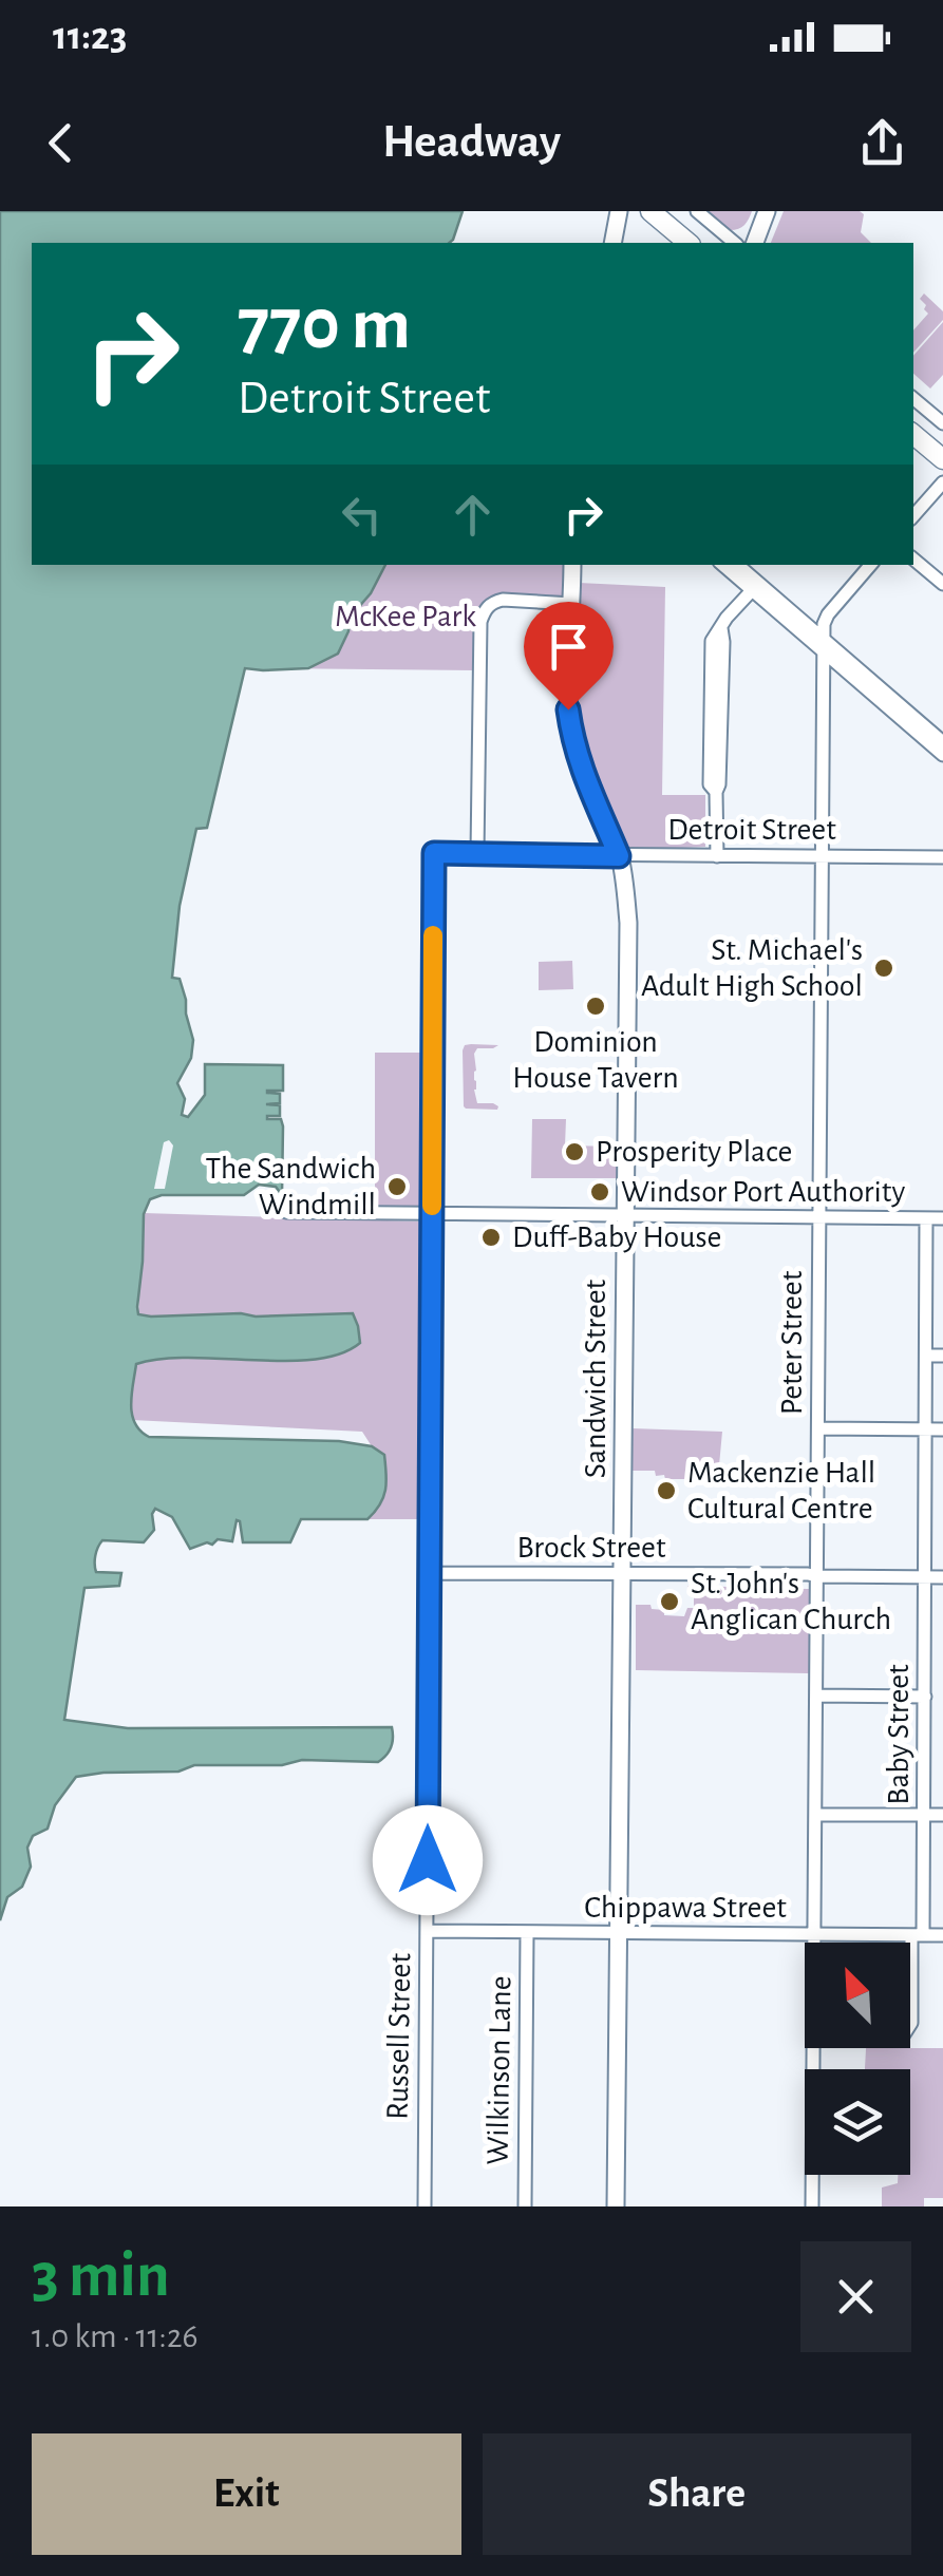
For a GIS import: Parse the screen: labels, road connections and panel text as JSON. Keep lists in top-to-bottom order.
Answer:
{
  "streets": {
    "main road": ["Sandwich Street"],
    "street": [
      "Detroit Street",
      "Peter Street",
      "Brock Street",
      "Baby Street",
      "Chippawa Street",
      "Russell Street",
      "Wilkinson Lane"
    ]
  },
  "crossings": [
    ["Detroit Street", "Peter Street"],
    ["Detroit Street", "Sandwich Street"],
    ["Detroit Street", "Russell Street"],
    ["Peter Street", "Brock Street"],
    ["Peter Street", "Chippawa Street"],
    ["Sandwich Street", "Brock Street"],
    ["Sandwich Street", "Chippawa Street"],
    ["Brock Street", "Baby Street"],
    ["Brock Street", "Russell Street"],
    ["Baby Street", "Chippawa Street"],
    ["Chippawa Street", "Russell Street"],
    ["Chippawa Street", "Wilkinson Lane"]
  ],
  "parks": ["McKee Park"],
  "places": [
    "St. Michael's Adult High School",
    "Dominion House Tavern",
    "Prosperity Place",
    "The Sandwich Windmill",
    "Windsor Port Authority",
    "Duff-Baby House",
    "Mackenzie Hall Cultural Centre",
    "St. John's Anglican Church"
  ],
  "north": "top left",
  "page": {
    "status": "11:23",
    "header": "Headway",
    "turn": ["770 m", "Detroit Street"],
    "heading": ["3 min", "1.0 km · 11:26"],
    "buttons": ["Exit", "Share"]
  }
}
